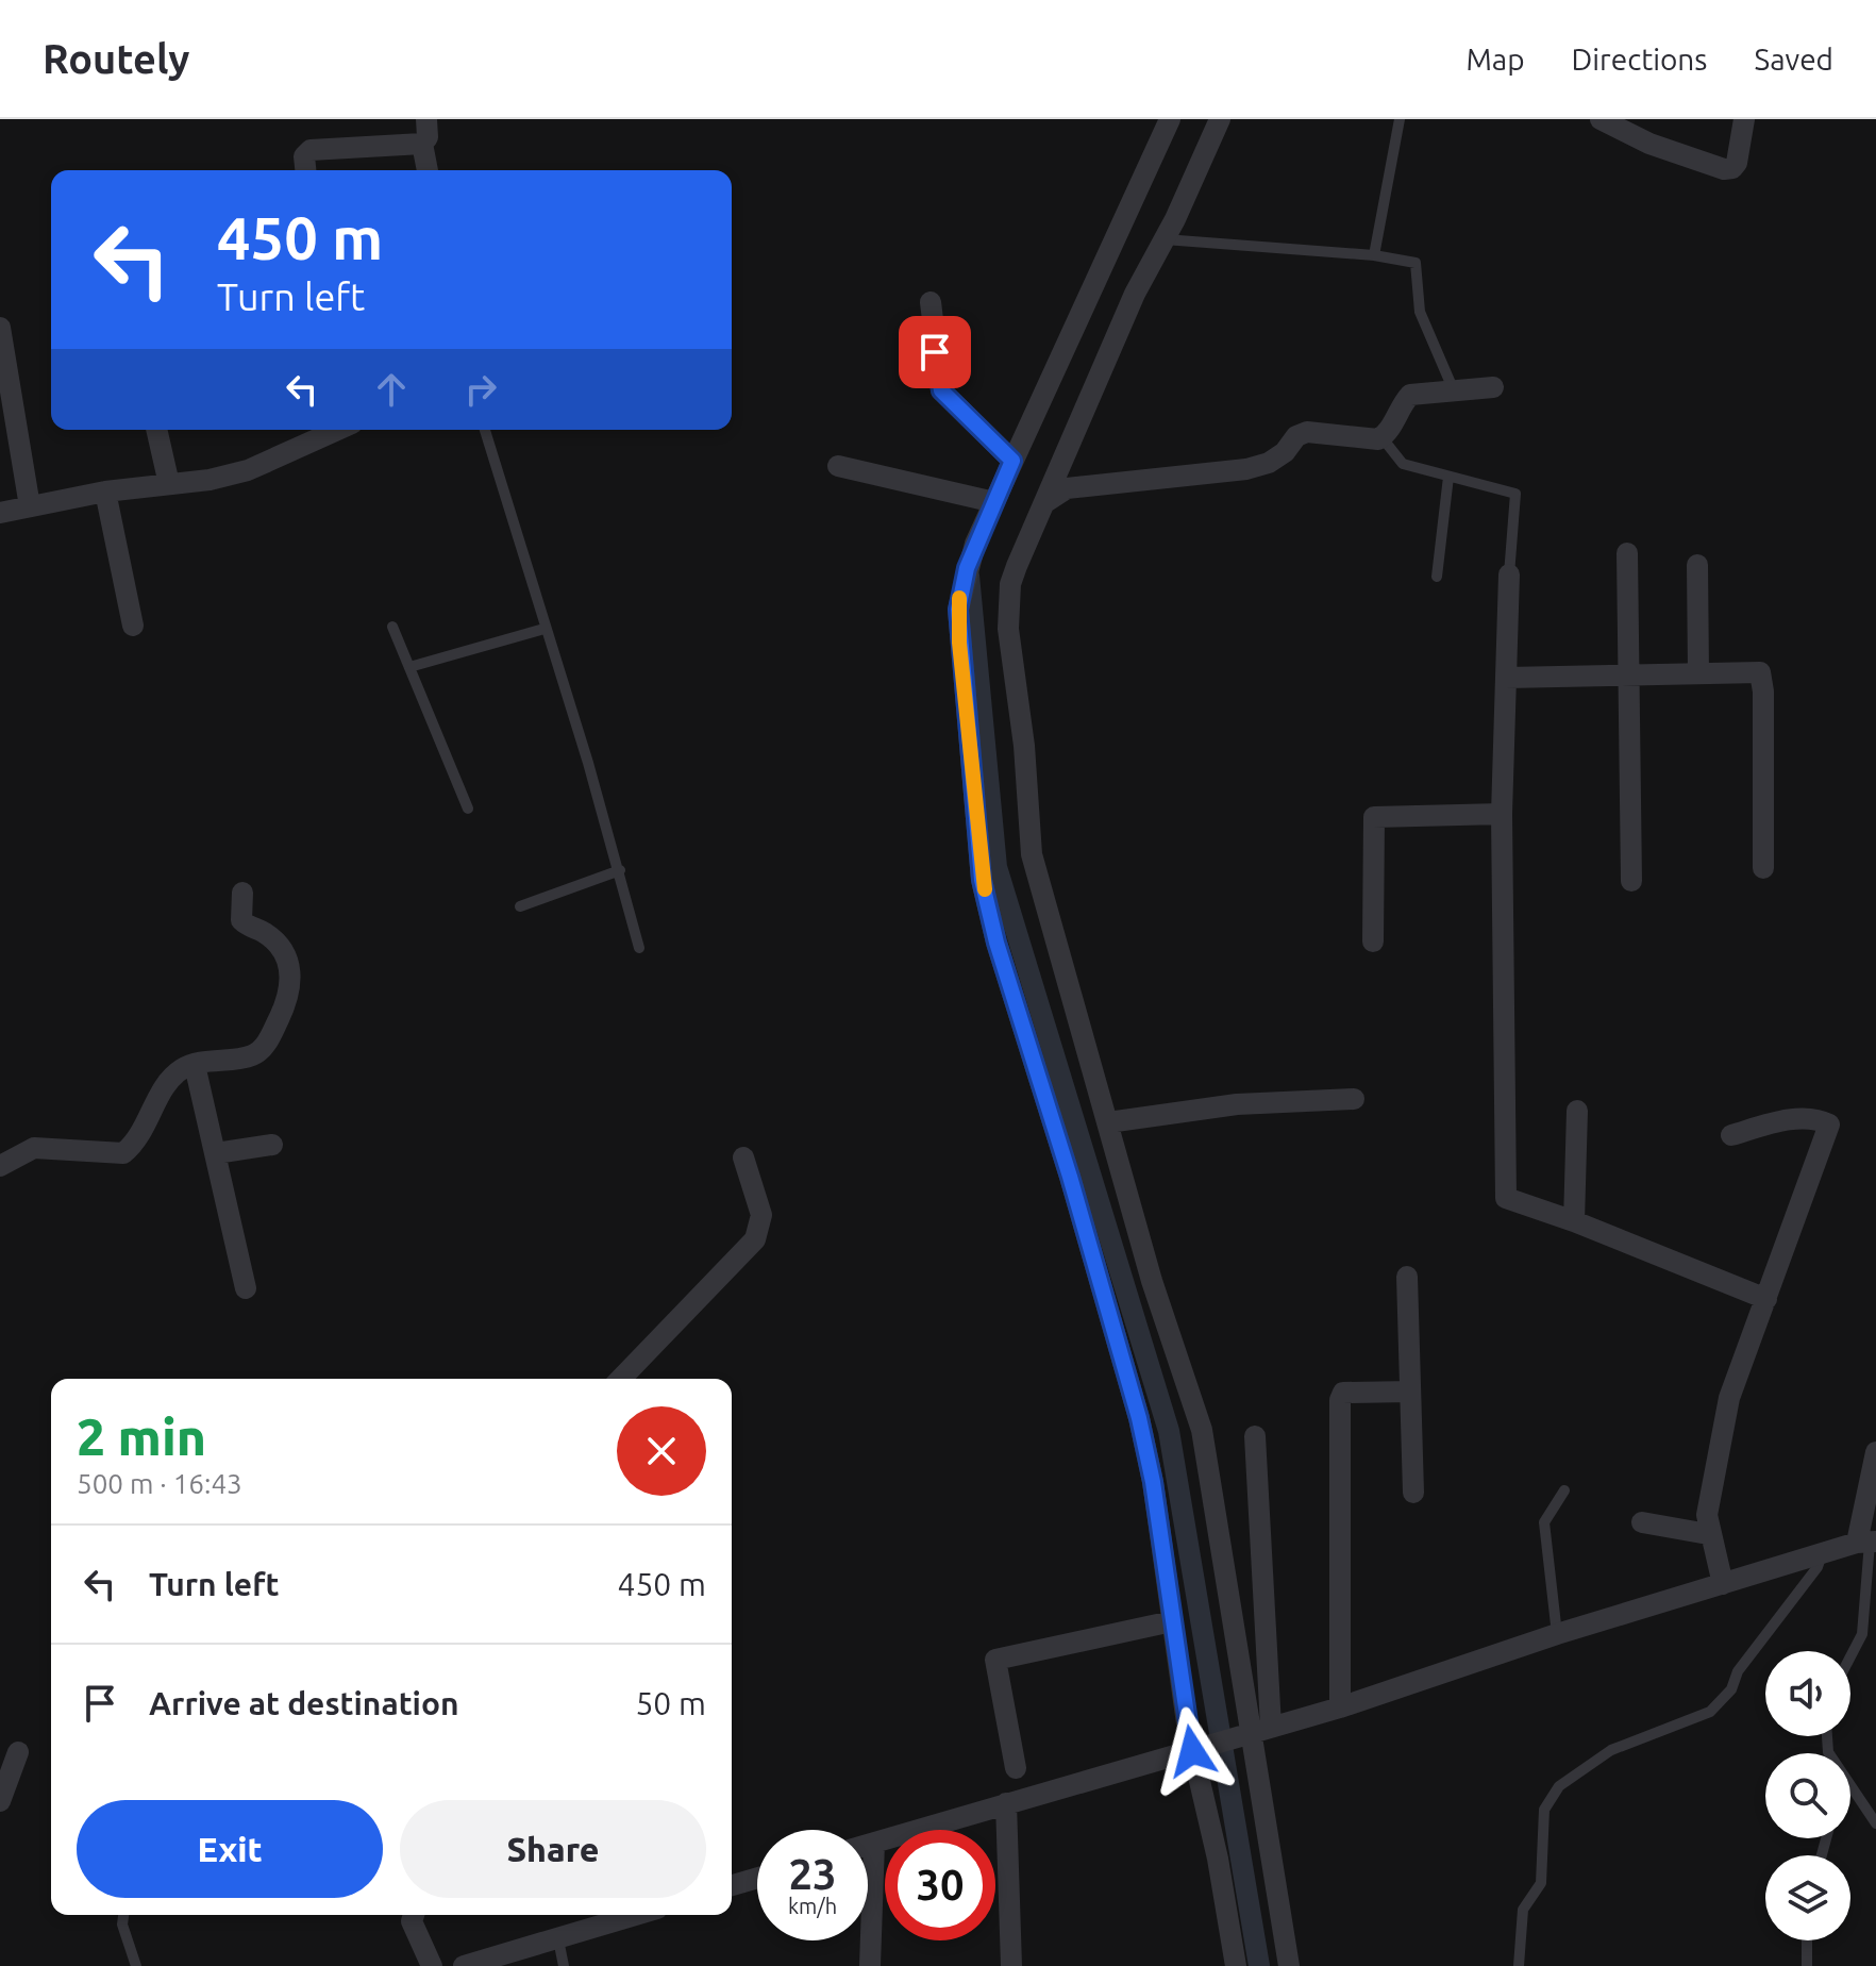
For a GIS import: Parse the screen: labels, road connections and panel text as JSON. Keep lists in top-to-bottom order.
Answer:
{
  "page": {
    "header": "Routely",
    "nav": ["Map", "Directions", "Saved"],
    "turn": ["450 m", "Turn left"],
    "heading": ["2 min", "500 m · 16:43"],
    "list": [
      {
        "name": "Turn left",
        "value": "450 m"
      },
      {
        "name": "Arrive at destination",
        "value": "50 m"
      }
    ],
    "buttons": ["Exit", "Share"],
    "speed": "23 km/h",
    "limit": "30"
  }
}
